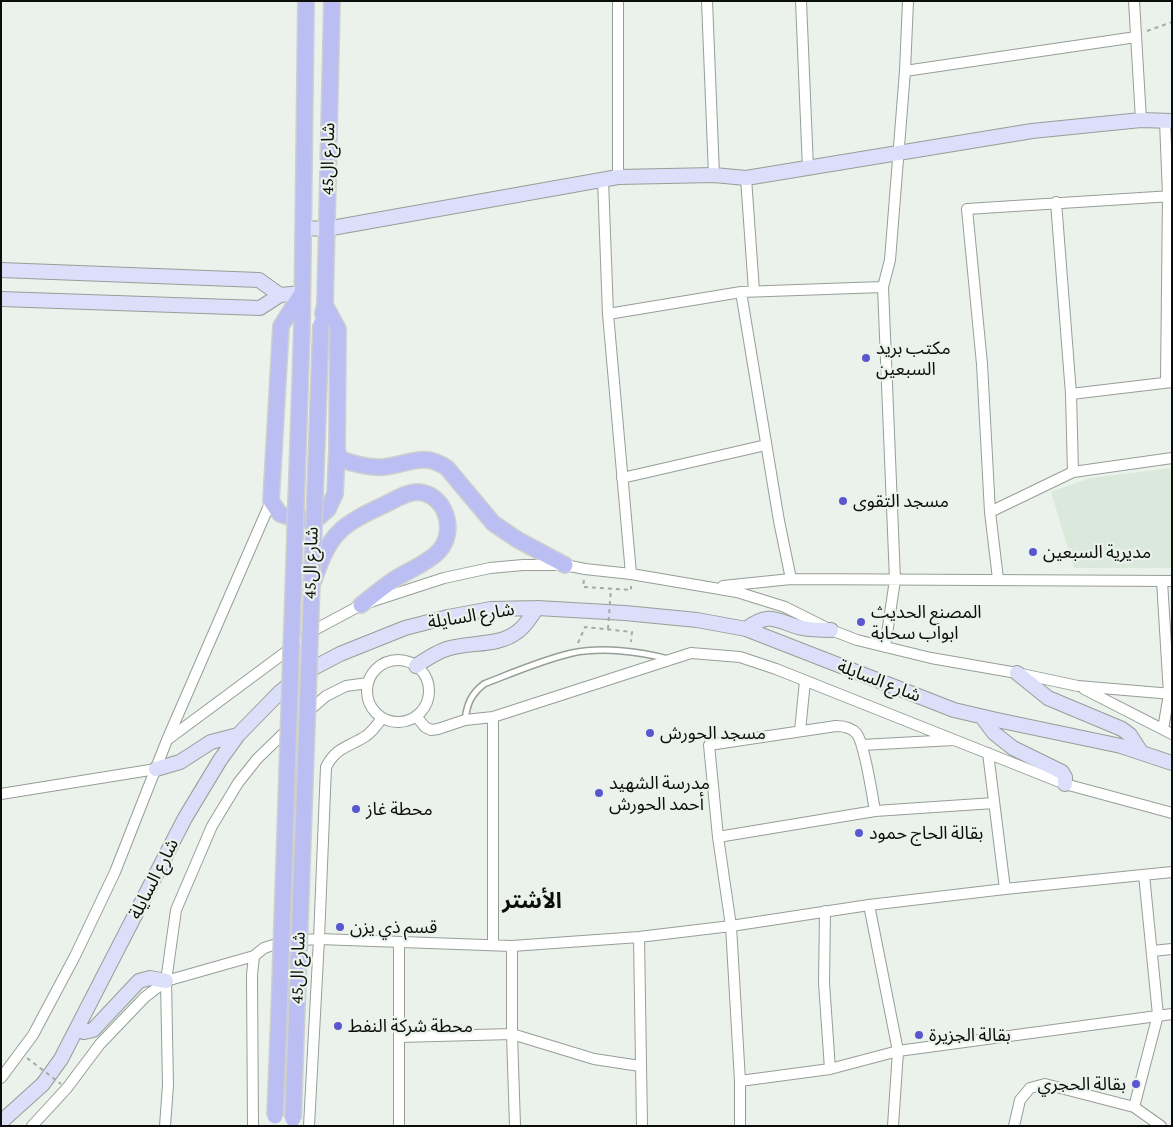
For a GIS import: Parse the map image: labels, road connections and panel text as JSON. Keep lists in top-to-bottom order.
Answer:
{
  "streets": {
    "main road": ["شارع ال45", "شارع السايلة"]
  },
  "districts": ["الأشتر"],
  "places": [
    "مكتب بريد السبعين",
    "مسجد التقوى",
    "مديرية السبعين",
    "المصنع الحديث ابواب سحابة",
    "مسجد الحورش",
    "مدرسة الشهيد أحمد الحورش",
    "محطة غاز",
    "بقالة الحاج حمود",
    "قسم ذي يزن",
    "محطة شركة النفط",
    "بقالة الجزيرة",
    "بقالة الحجري"
  ]
}
